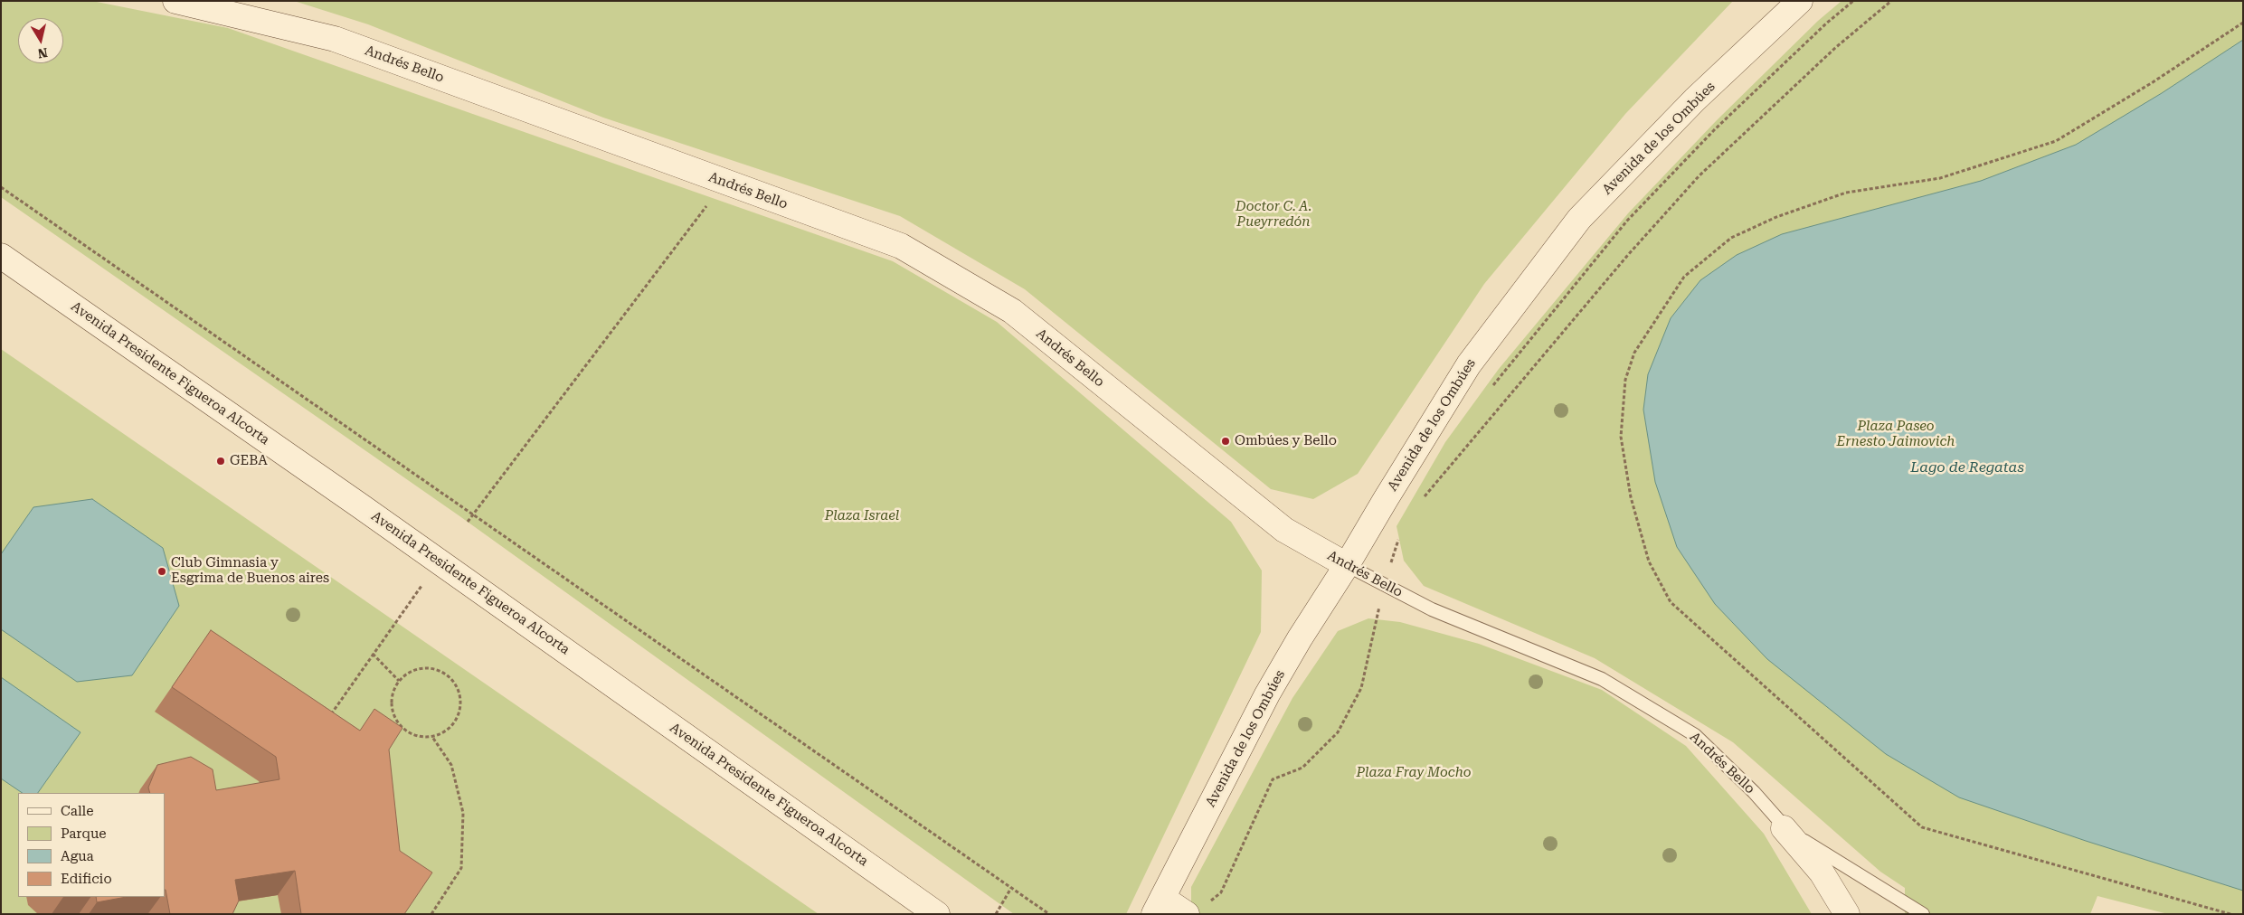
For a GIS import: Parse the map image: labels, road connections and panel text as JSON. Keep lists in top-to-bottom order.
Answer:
{
  "streets": {
    "main road": ["Andrés Bello", "Avenida de los Ombúes", "Avenida Presidente Figueroa Alcorta"]
  },
  "crossings": [
    ["Andrés Bello", "Avenida de los Ombúes"]
  ],
  "water": ["Lago de Regatas"],
  "parks": [
    "Doctor C. A. Pueyrredón",
    "Plaza Paseo Ernesto Jaimovich",
    "Plaza Israel",
    "Plaza Fray Mocho"
  ],
  "places": ["Ombúes y Bello", "GEBA", "Club Gimnasia y Esgrima de Buenos aires"],
  "legend": [
    "Calle",
    "Parque",
    "Agua",
    "Edificio"
  ],
  "north": "bottom"
}
